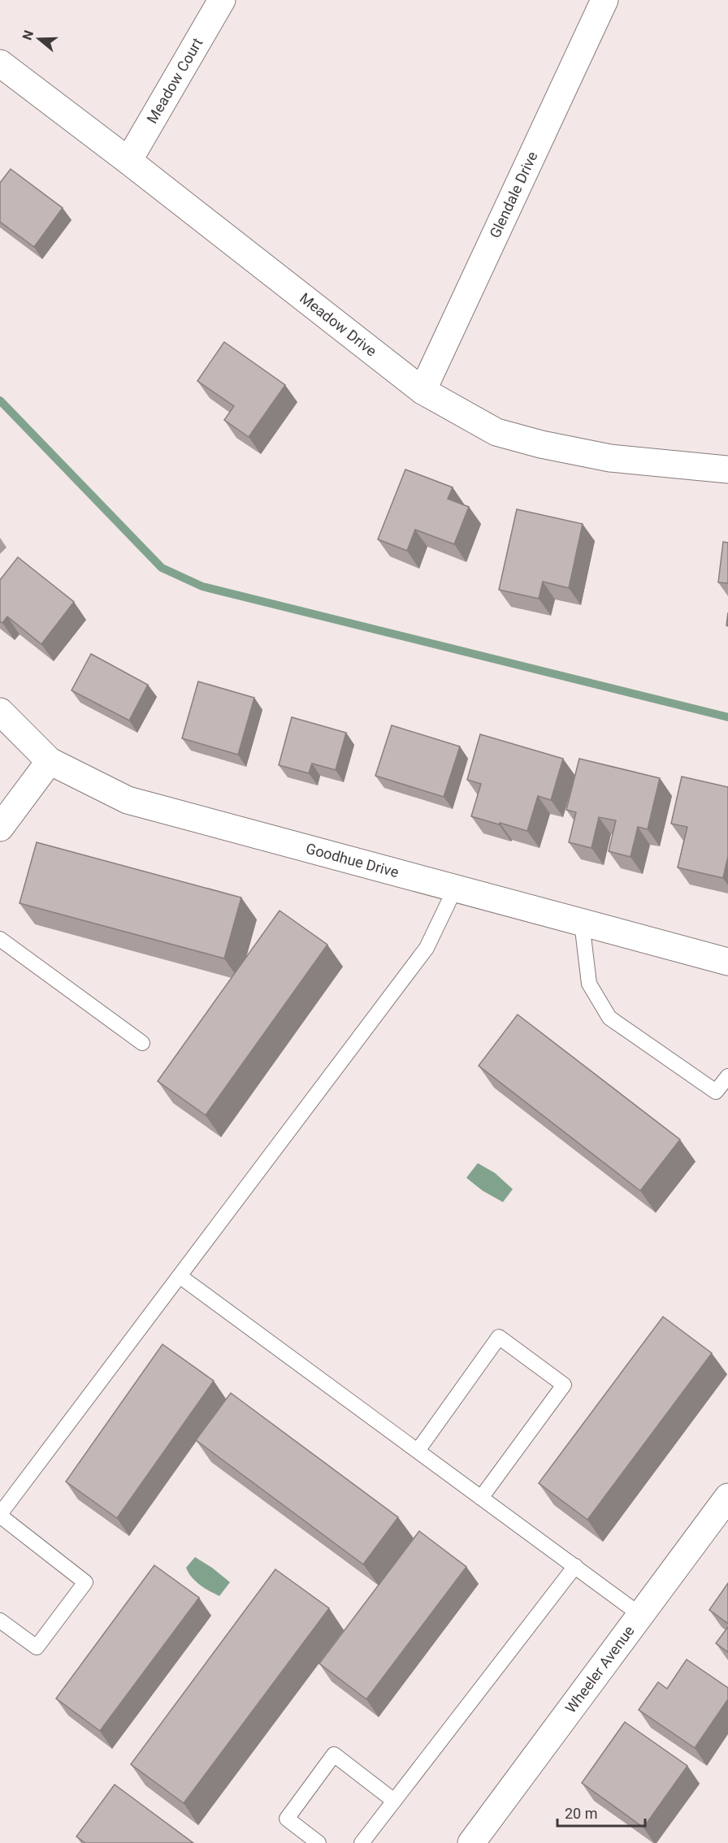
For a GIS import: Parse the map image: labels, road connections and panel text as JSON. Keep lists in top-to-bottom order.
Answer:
{
  "streets": {
    "street": [
      "Meadow Court",
      "Glendale Drive",
      "Meadow Drive",
      "Goodhue Drive",
      "Wheeler Avenue"
    ]
  },
  "crossings": [
    ["Meadow Court", "Meadow Drive"],
    ["Glendale Drive", "Meadow Drive"]
  ],
  "scale_bar": "20 m",
  "north": "left"
}
